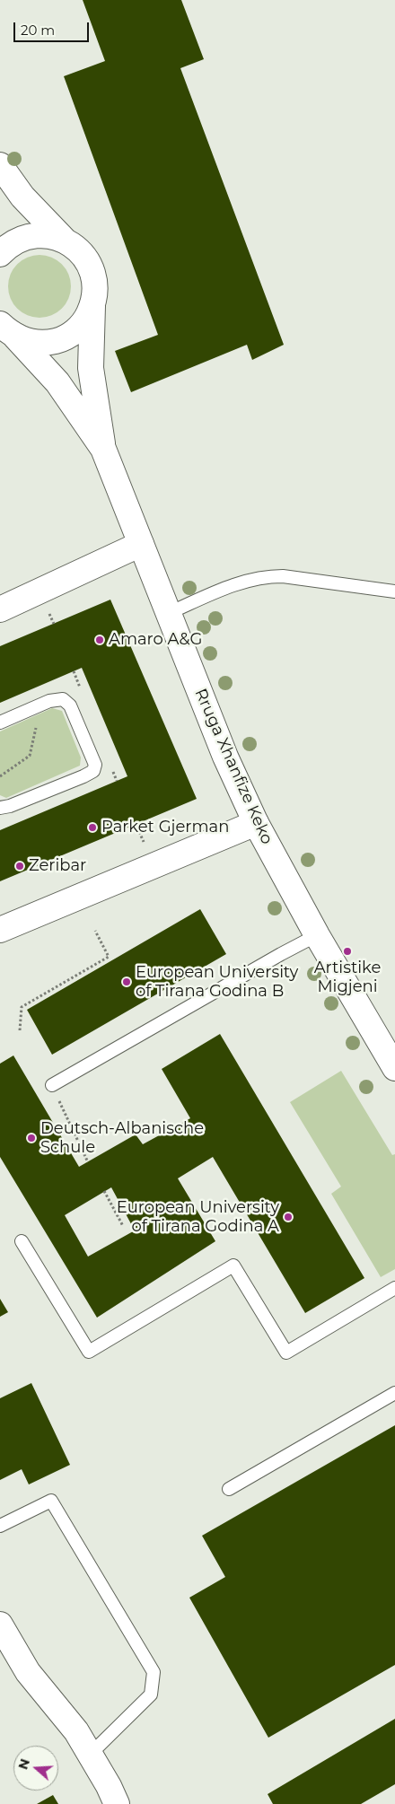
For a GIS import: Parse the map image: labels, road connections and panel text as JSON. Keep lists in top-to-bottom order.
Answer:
{
  "streets": {
    "main road": ["Rruga Xhanfize Keko"]
  },
  "places": [
    "Amaro A&G",
    "Parket Gjerman",
    "Zeribar",
    "Artistike Migjeni",
    "European University of Tirana Godina B",
    "Deutsch-Albanische Schule",
    "European University of Tirana Godina A"
  ],
  "scale_bar": "20 m",
  "north": "left"
}
